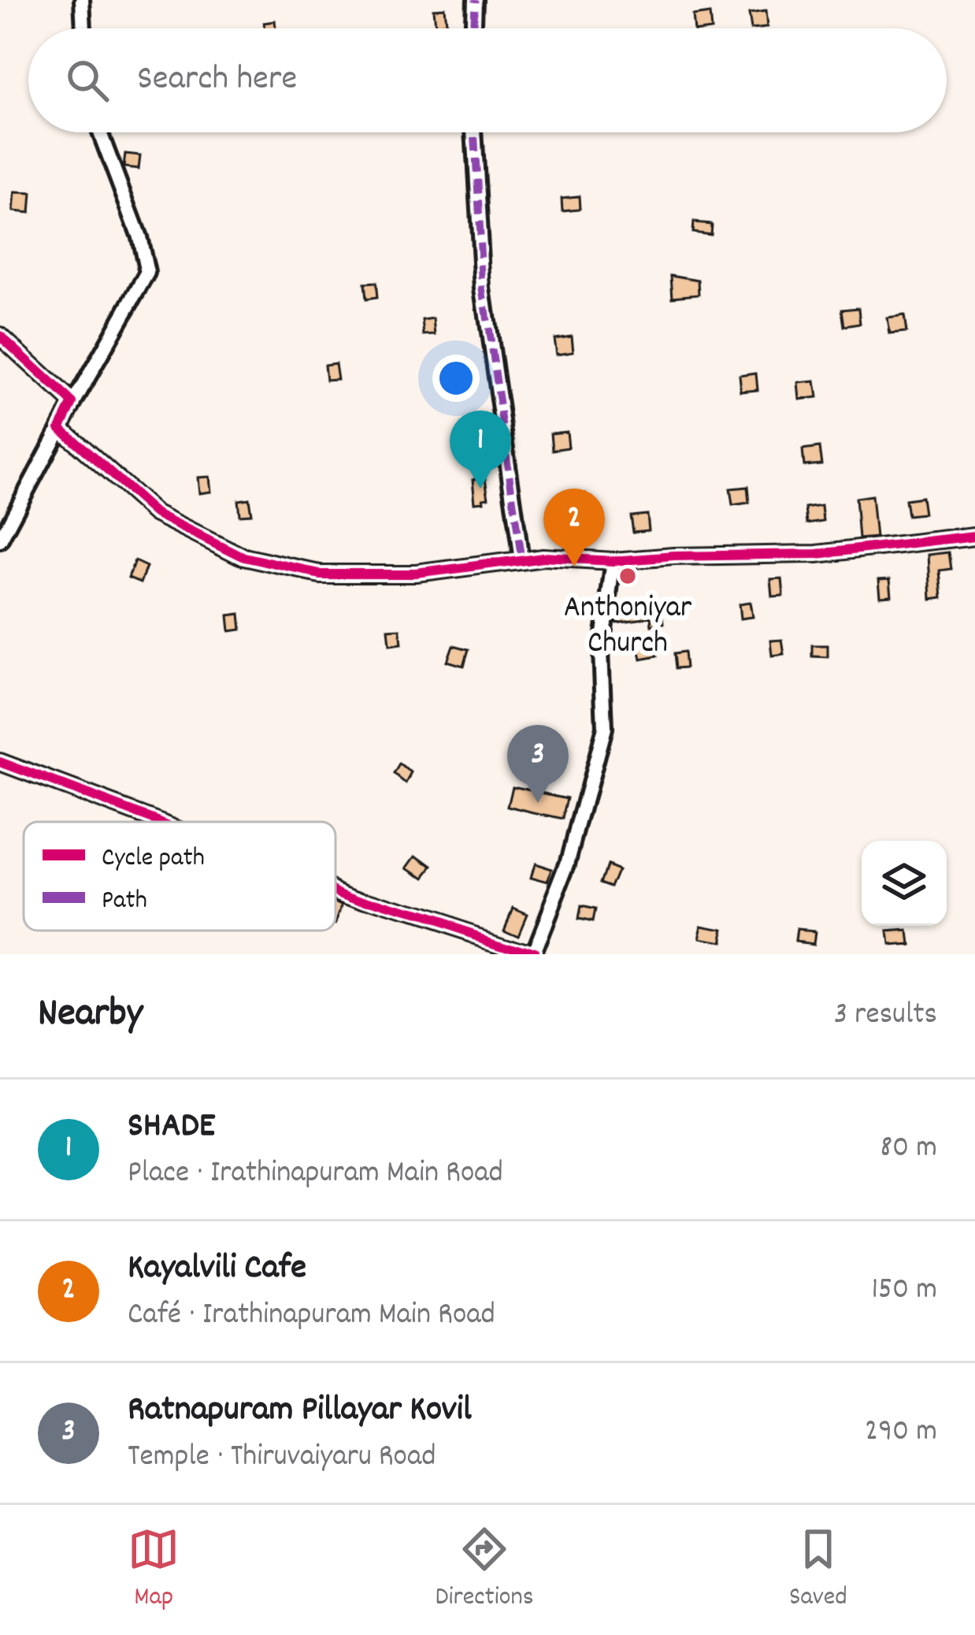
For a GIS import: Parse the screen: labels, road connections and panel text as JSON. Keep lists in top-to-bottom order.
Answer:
{
  "places": ["Anthoniyar Church"],
  "legend": ["Cycle path", "Path"],
  "page": {
    "search": "Search here",
    "pins": ["1", "2", "3"],
    "heading": ["Nearby", "3 results"],
    "list": [
      {
        "mark": "1",
        "name": "SHADE",
        "note": "Place · Irathinapuram Main Road",
        "value": "80 m"
      },
      {
        "mark": "2",
        "name": "Kayalvili Cafe",
        "note": "Café · Irathinapuram Main Road",
        "value": "150 m"
      },
      {
        "mark": "3",
        "name": "Ratnapuram Pillayar Kovil",
        "note": "Temple · Thiruvaiyaru Road",
        "value": "290 m"
      }
    ],
    "nav": ["Map", "Directions", "Saved"]
  }
}
